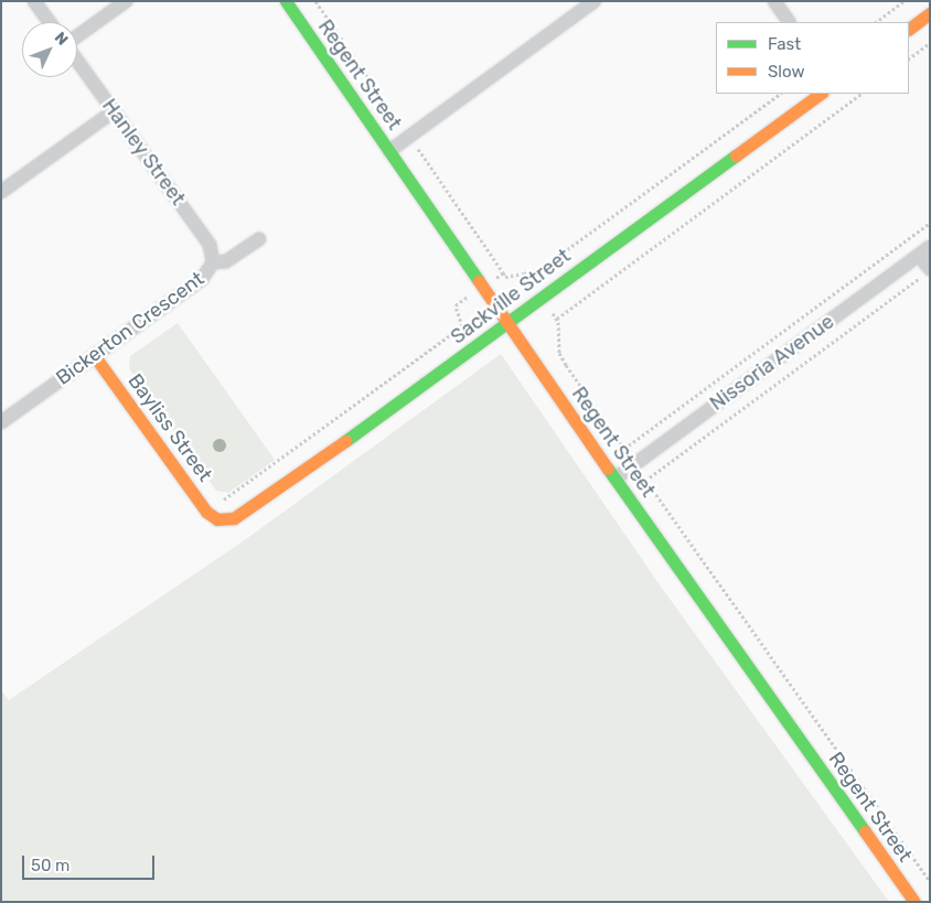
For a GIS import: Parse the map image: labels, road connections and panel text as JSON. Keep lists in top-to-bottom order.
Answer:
{
  "streets": {
    "street": [
      "Regent Street",
      "Hanley Street",
      "Sackville Street",
      "Bickerton Crescent",
      "Nissoria Avenue",
      "Bayliss Street"
    ]
  },
  "crossings": [
    ["Regent Street", "Sackville Street"],
    ["Regent Street", "Nissoria Avenue"],
    ["Hanley Street", "Bickerton Crescent"],
    ["Sackville Street", "Bayliss Street"],
    ["Bickerton Crescent", "Bayliss Street"]
  ],
  "legend": ["Fast", "Slow"],
  "scale_bar": "50 m",
  "north": "top right"
}
